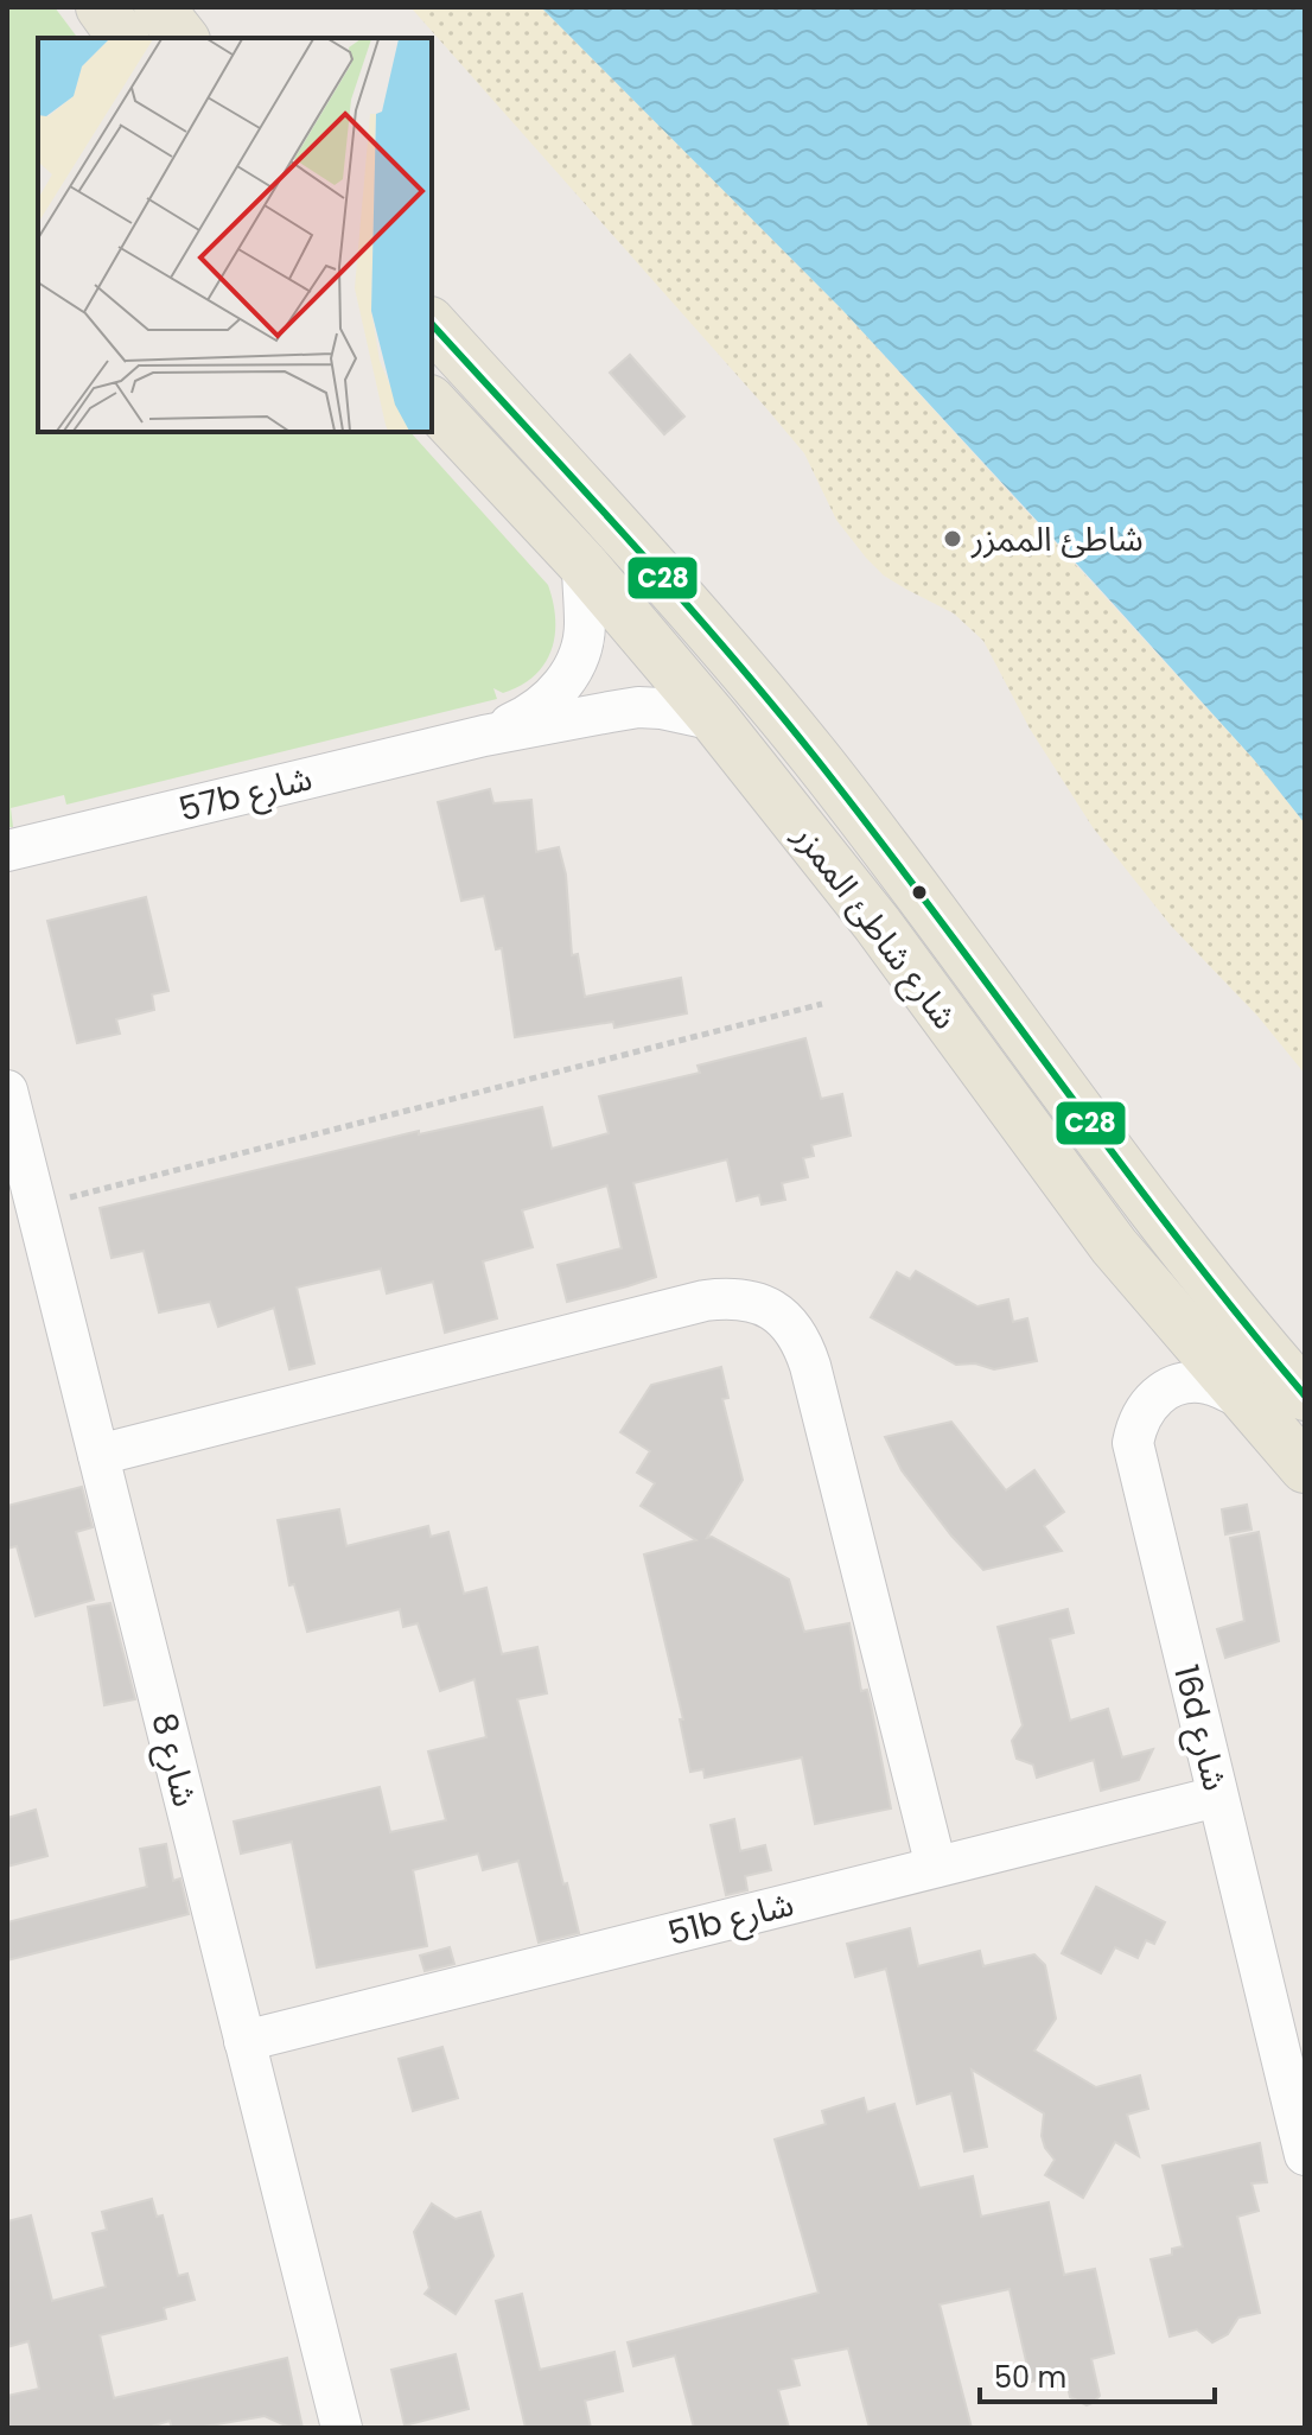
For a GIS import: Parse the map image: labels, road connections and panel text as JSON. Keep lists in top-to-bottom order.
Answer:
{
  "streets": {
    "main road": ["شارع شاطئ الممزر"],
    "street": [
      "57b شارع",
      "16d شارع",
      "شارع 8",
      "51b شارع"
    ]
  },
  "crossings": [
    ["57b شارع", "شارع شاطئ الممزر"],
    ["شارع شاطئ الممزر", "16d شارع"],
    ["16d شارع", "51b شارع"],
    ["شارع 8", "51b شارع"]
  ],
  "places": ["شاطئ الممزر"],
  "lines": ["transit line C28"],
  "scale_bar": "50 m"
}
